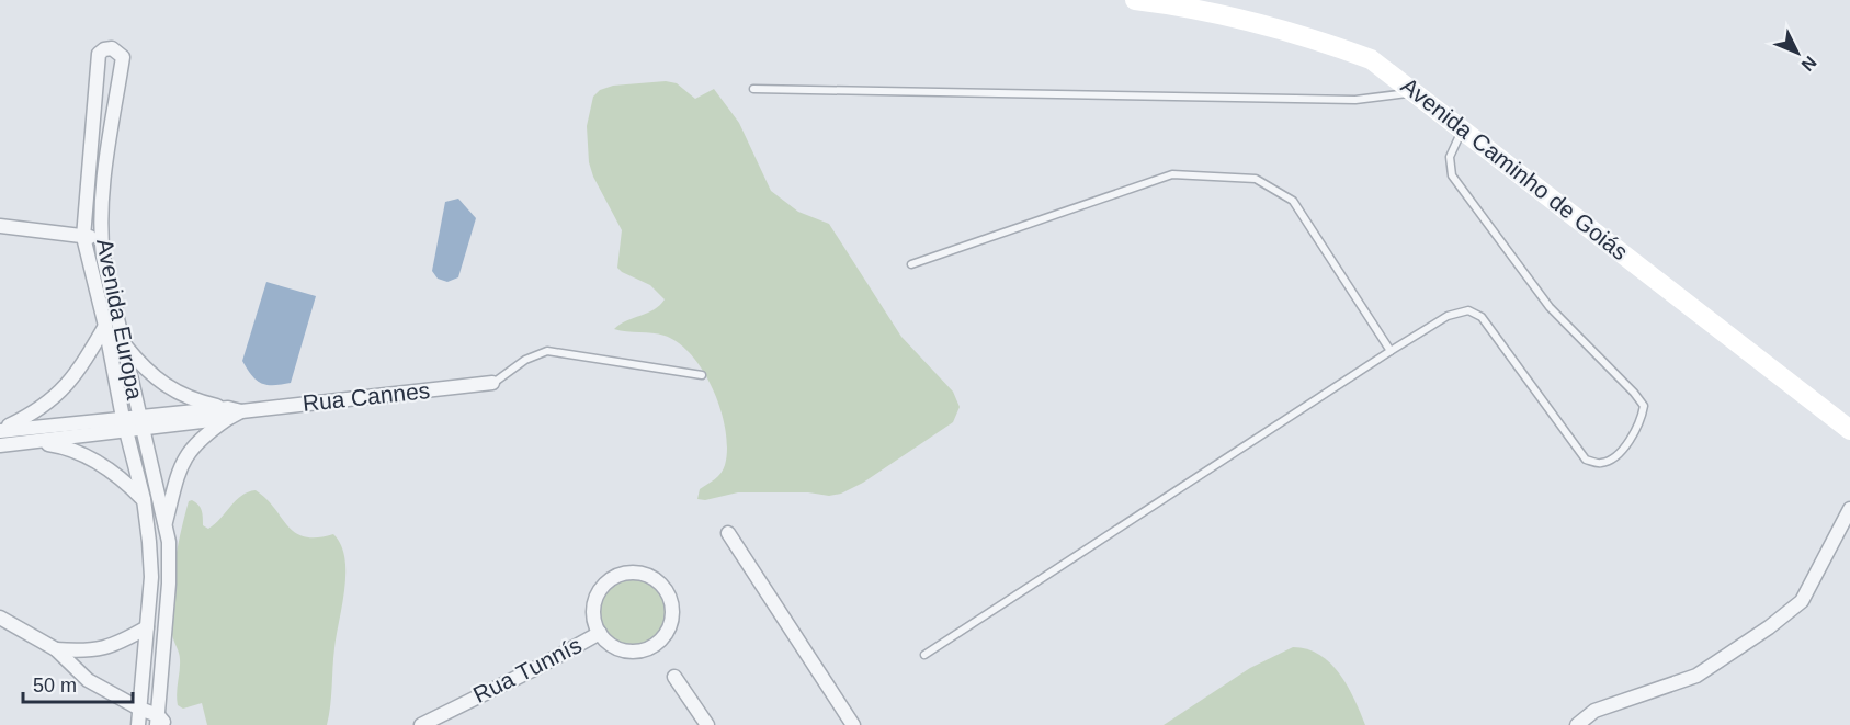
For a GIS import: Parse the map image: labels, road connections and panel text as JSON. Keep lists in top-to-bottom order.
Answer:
{
  "streets": {
    "main road": ["Avenida Caminho de Goiás"],
    "street": ["Avenida Europa", "Rua Cannes", "Rua Tunnís"]
  },
  "crossings": [
    ["Avenida Europa", "Rua Cannes"]
  ],
  "scale_bar": "50 m",
  "north": "bottom right"
}
